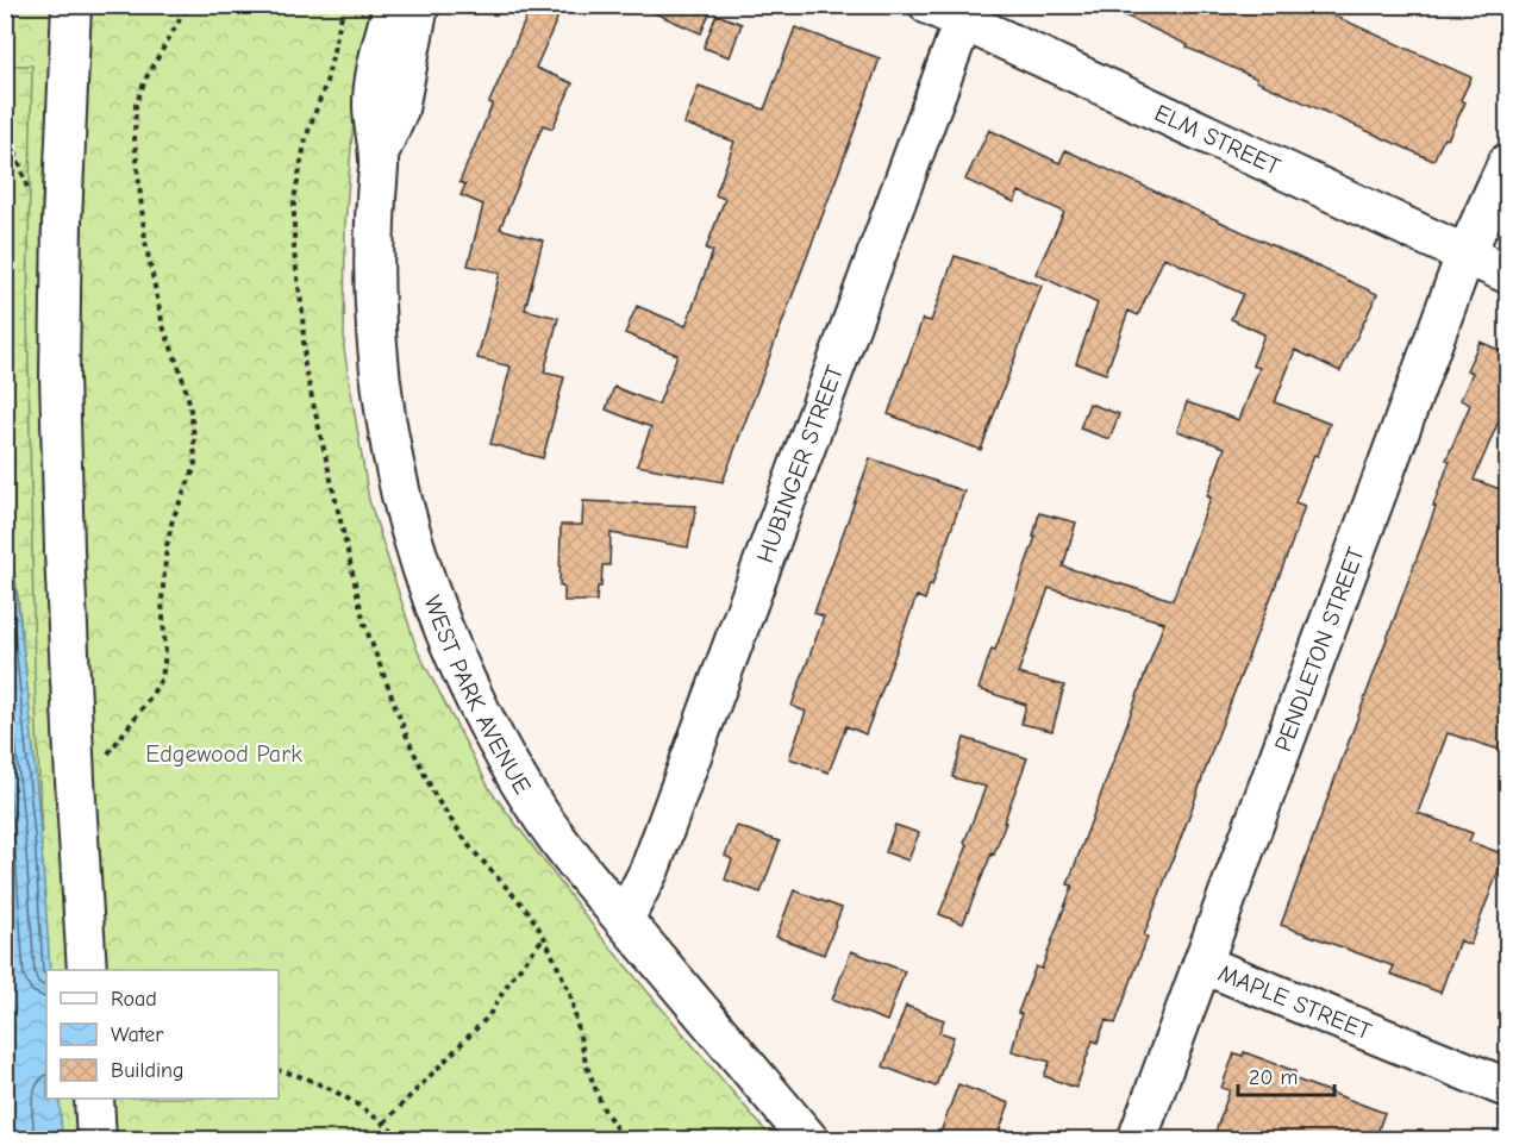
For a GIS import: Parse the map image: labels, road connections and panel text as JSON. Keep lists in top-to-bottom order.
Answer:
{
  "streets": {
    "street": [
      "ELM STREET",
      "HUBINGER STREET",
      "PENDLETON STREET",
      "WEST PARK AVENUE",
      "MAPLE STREET"
    ]
  },
  "crossings": [
    ["ELM STREET", "HUBINGER STREET"],
    ["ELM STREET", "PENDLETON STREET"],
    ["HUBINGER STREET", "WEST PARK AVENUE"],
    ["PENDLETON STREET", "MAPLE STREET"]
  ],
  "parks": ["Edgewood Park"],
  "legend": ["Road", "Water", "Building"],
  "scale_bar": "20 m"
}
